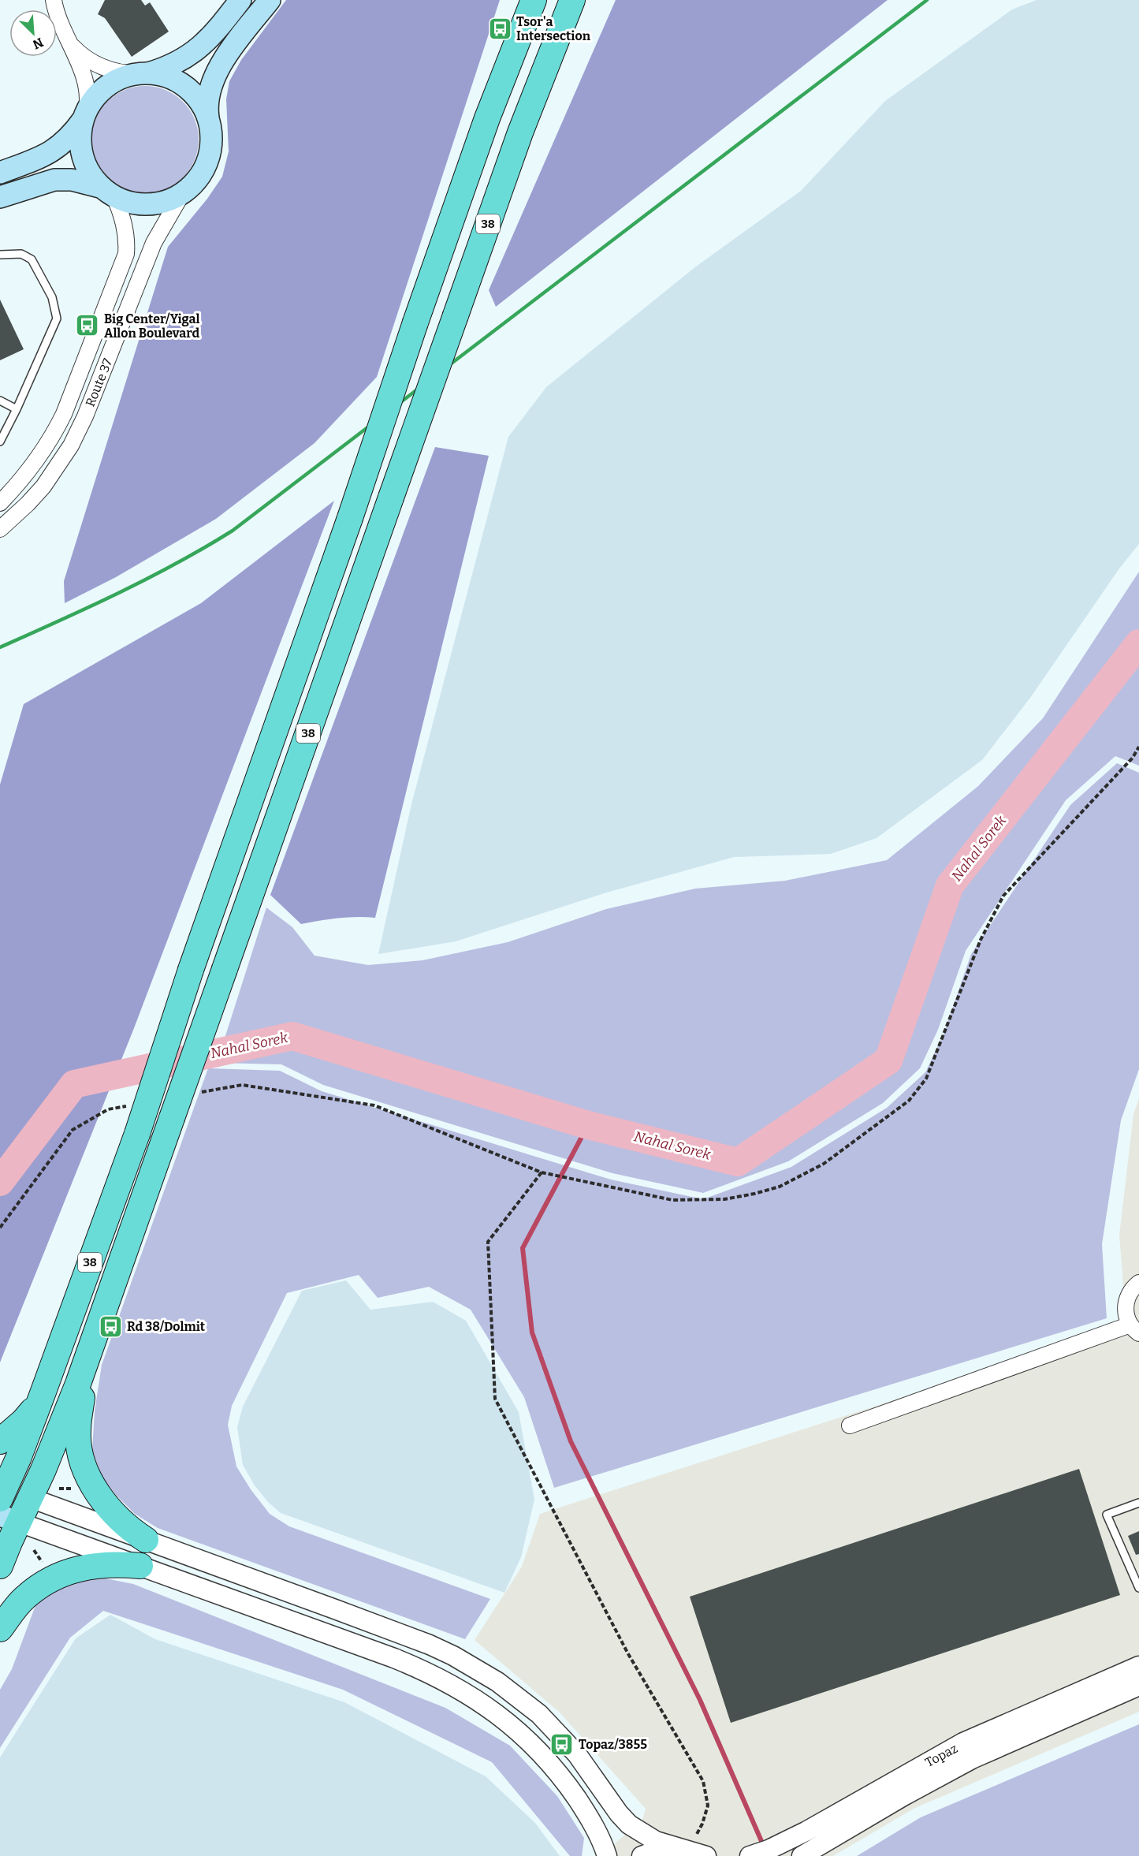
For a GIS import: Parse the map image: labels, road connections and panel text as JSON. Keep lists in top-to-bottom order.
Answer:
{
  "streets": {
    "highway": ["38"],
    "street": ["Route 37", "Topaz"]
  },
  "water": ["Nahal Sorek"],
  "places": {
    "bus stop": [
      "Tsor'a Intersection",
      "Big Center/Yigal Allon Boulevard",
      "Rd 38/Dolmit",
      "Topaz/3855"
    ]
  },
  "north": "bottom right"
}
